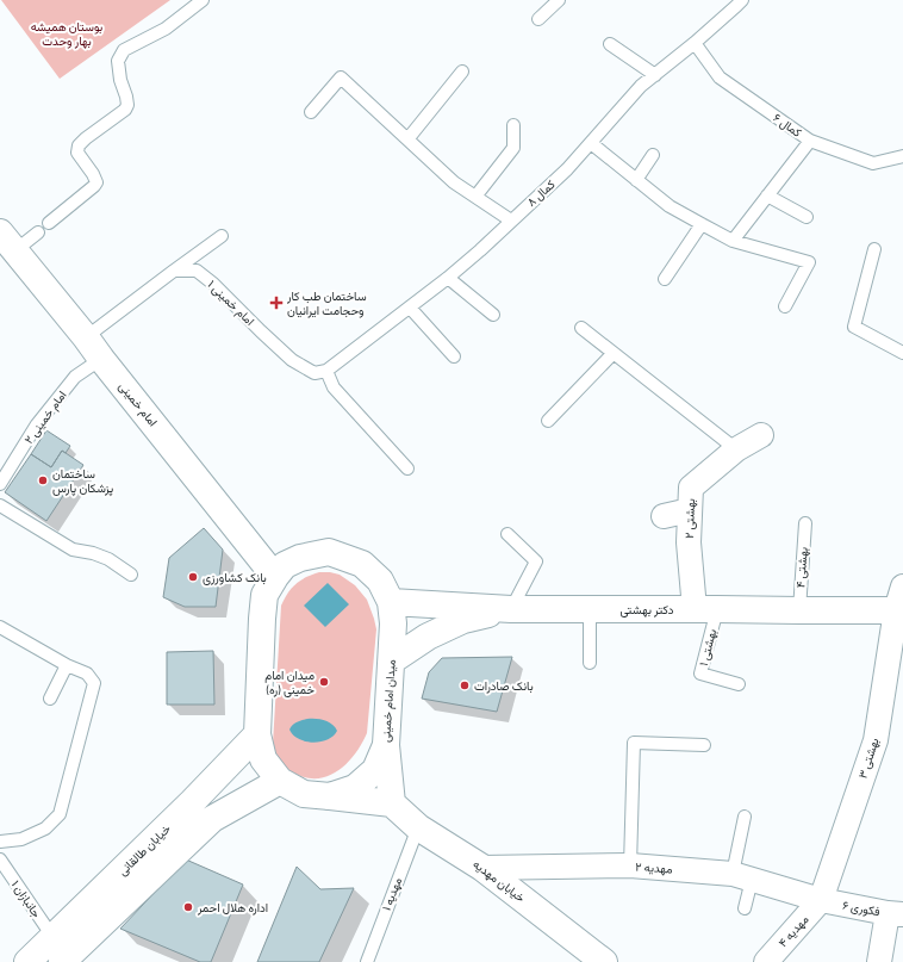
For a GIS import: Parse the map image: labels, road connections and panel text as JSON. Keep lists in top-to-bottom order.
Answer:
{
  "streets": {
    "main road": [
      "امام خمینی",
      "دکتر بهشتی",
      "میدان امام خمینی",
      "خیابان طالقانی",
      "خیابان مهدیه"
    ],
    "street": [
      "بهشتی ۲",
      "بهشتی ۳",
      "مهدیه ۲",
      "فکوری ۶",
      "مهدیه ۴"
    ],
    "lane": [
      "کمال ۶",
      "کمال ۸",
      "امام خمینی ۱",
      "امام خمینی ۲",
      "بهشتی ۴",
      "بهشتی ۱",
      "مهدیه ۱",
      "جانبازان ۱"
    ]
  },
  "crossings": [
    ["کمال ۶", "کمال ۸"],
    ["کمال ۸", "امام خمینی ۱"],
    ["امام خمینی", "امام خمینی ۲"],
    ["امام خمینی", "میدان امام خمینی"],
    ["بهشتی ۲", "دکتر بهشتی"],
    ["بهشتی ۲", "بهشتی ۱"],
    ["بهشتی ۴", "دکتر بهشتی"],
    ["دکتر بهشتی", "بهشتی ۱"],
    ["دکتر بهشتی", "میدان امام خمینی"],
    ["دکتر بهشتی", "بهشتی ۳"],
    ["میدان امام خمینی", "خیابان طالقانی"],
    ["بهشتی ۳", "مهدیه ۲"],
    ["بهشتی ۳", "فکوری ۶"],
    ["بهشتی ۳", "مهدیه ۴"],
    ["خیابان طالقانی", "جانبازان ۱"],
    ["مهدیه ۲", "خیابان مهدیه"],
    ["مهدیه ۲", "فکوری ۶"],
    ["مهدیه ۲", "مهدیه ۴"],
    ["خیابان مهدیه", "مهدیه ۱"],
    ["فکوری ۶", "مهدیه ۴"]
  ],
  "parks": ["بوستان همیشه بهار وحدت"],
  "places": {
    "health": ["ساختمان طب کار و‌حجامت ایرانیان"],
    "other": [
      "ساختمان پزشکان پارس",
      "بانک کشاورزی",
      "میدان امام خمینی (ره)",
      "بانک صادرات",
      "اداره هلال احمر"
    ]
  }
}
